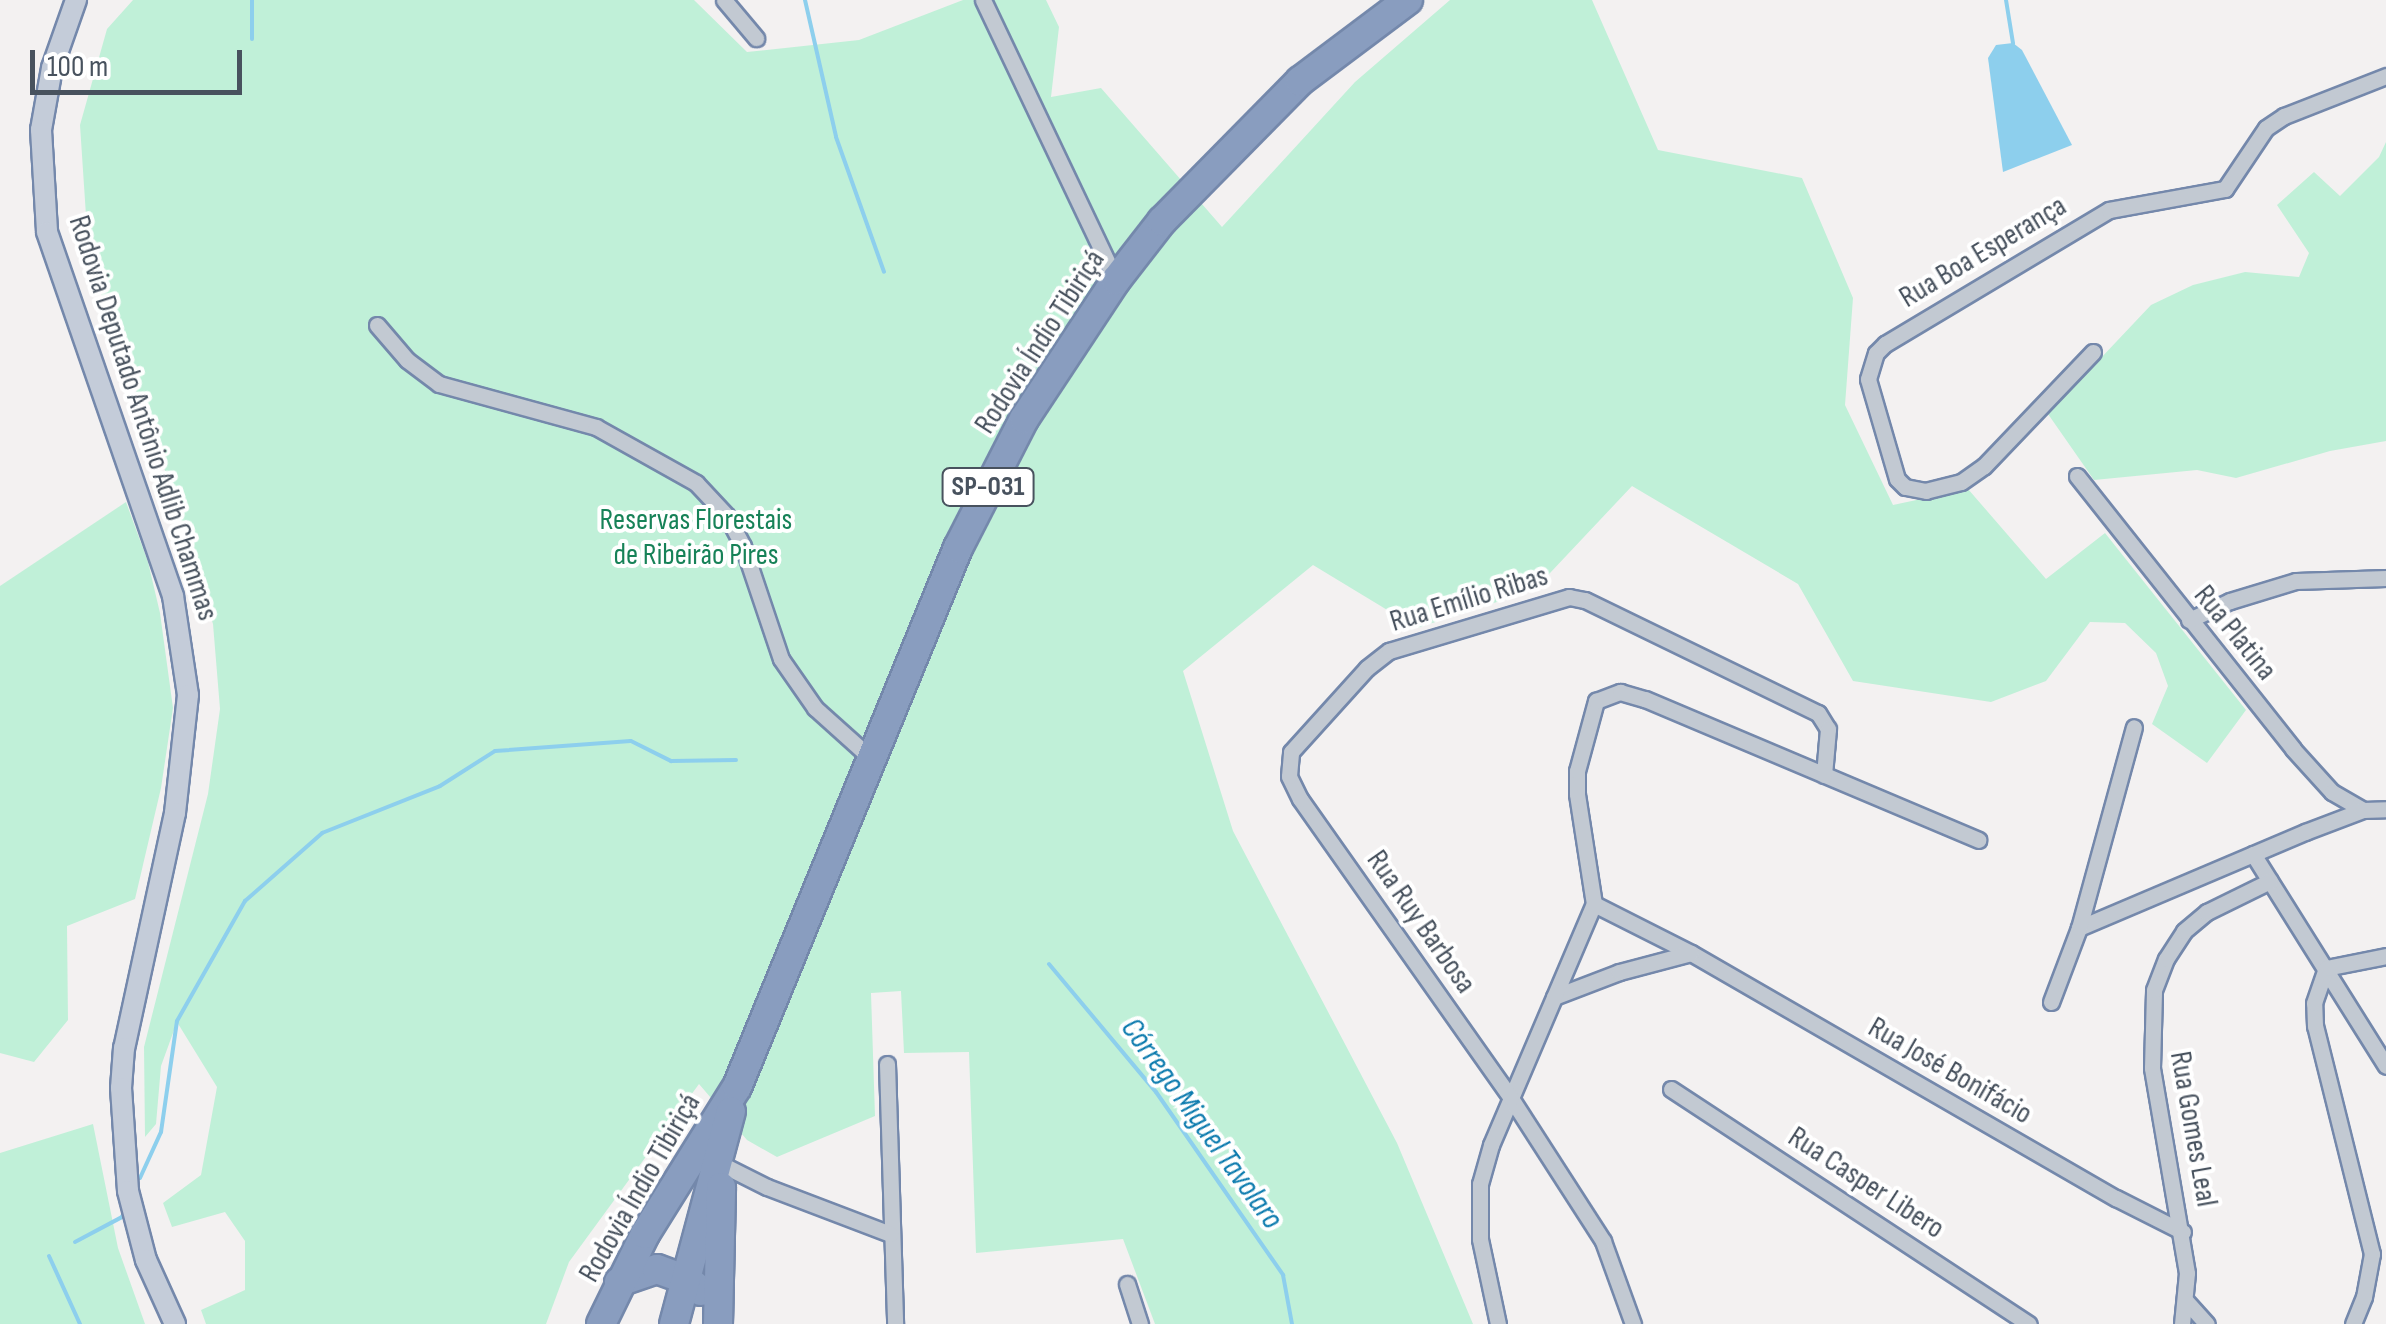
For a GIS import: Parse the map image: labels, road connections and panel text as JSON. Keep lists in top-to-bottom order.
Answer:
{
  "streets": {
    "highway": ["Rodovia Índio Tibiriçá", "SP-031"],
    "main road": ["Rodovia Deputado Antônio Adlib Chammas"],
    "street": [
      "Rua Boa Esperança",
      "Rua Emílio Ribas",
      "Rua Platina",
      "Rua Ruy Barbosa",
      "Rua José Bonifácio",
      "Rua Gomes Leal",
      "Rua Casper Libero"
    ]
  },
  "crossings": [
    ["Rua Emílio Ribas", "Rua Ruy Barbosa"],
    ["Rua José Bonifácio", "Rua Gomes Leal"]
  ],
  "water": ["Córrego Miguel Tavolaro"],
  "parks": ["Reservas Florestais de Ribeirão Pires"],
  "scale_bar": "100 m"
}
